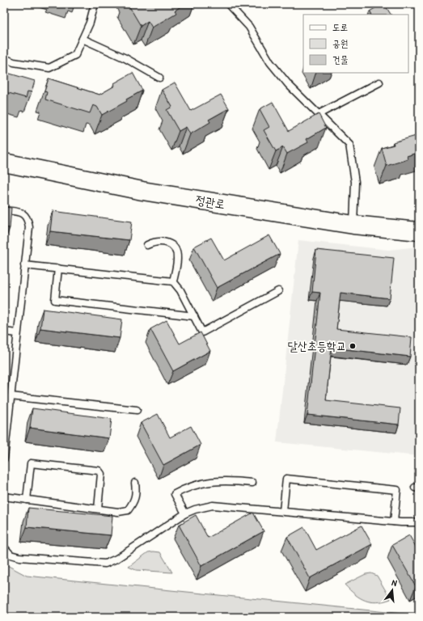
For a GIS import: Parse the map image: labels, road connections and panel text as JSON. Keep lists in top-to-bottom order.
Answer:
{
  "streets": {
    "street": ["정관로"]
  },
  "places": ["달산초등학교"],
  "legend": ["도로", "공원", "건물"],
  "north": "top"
}
